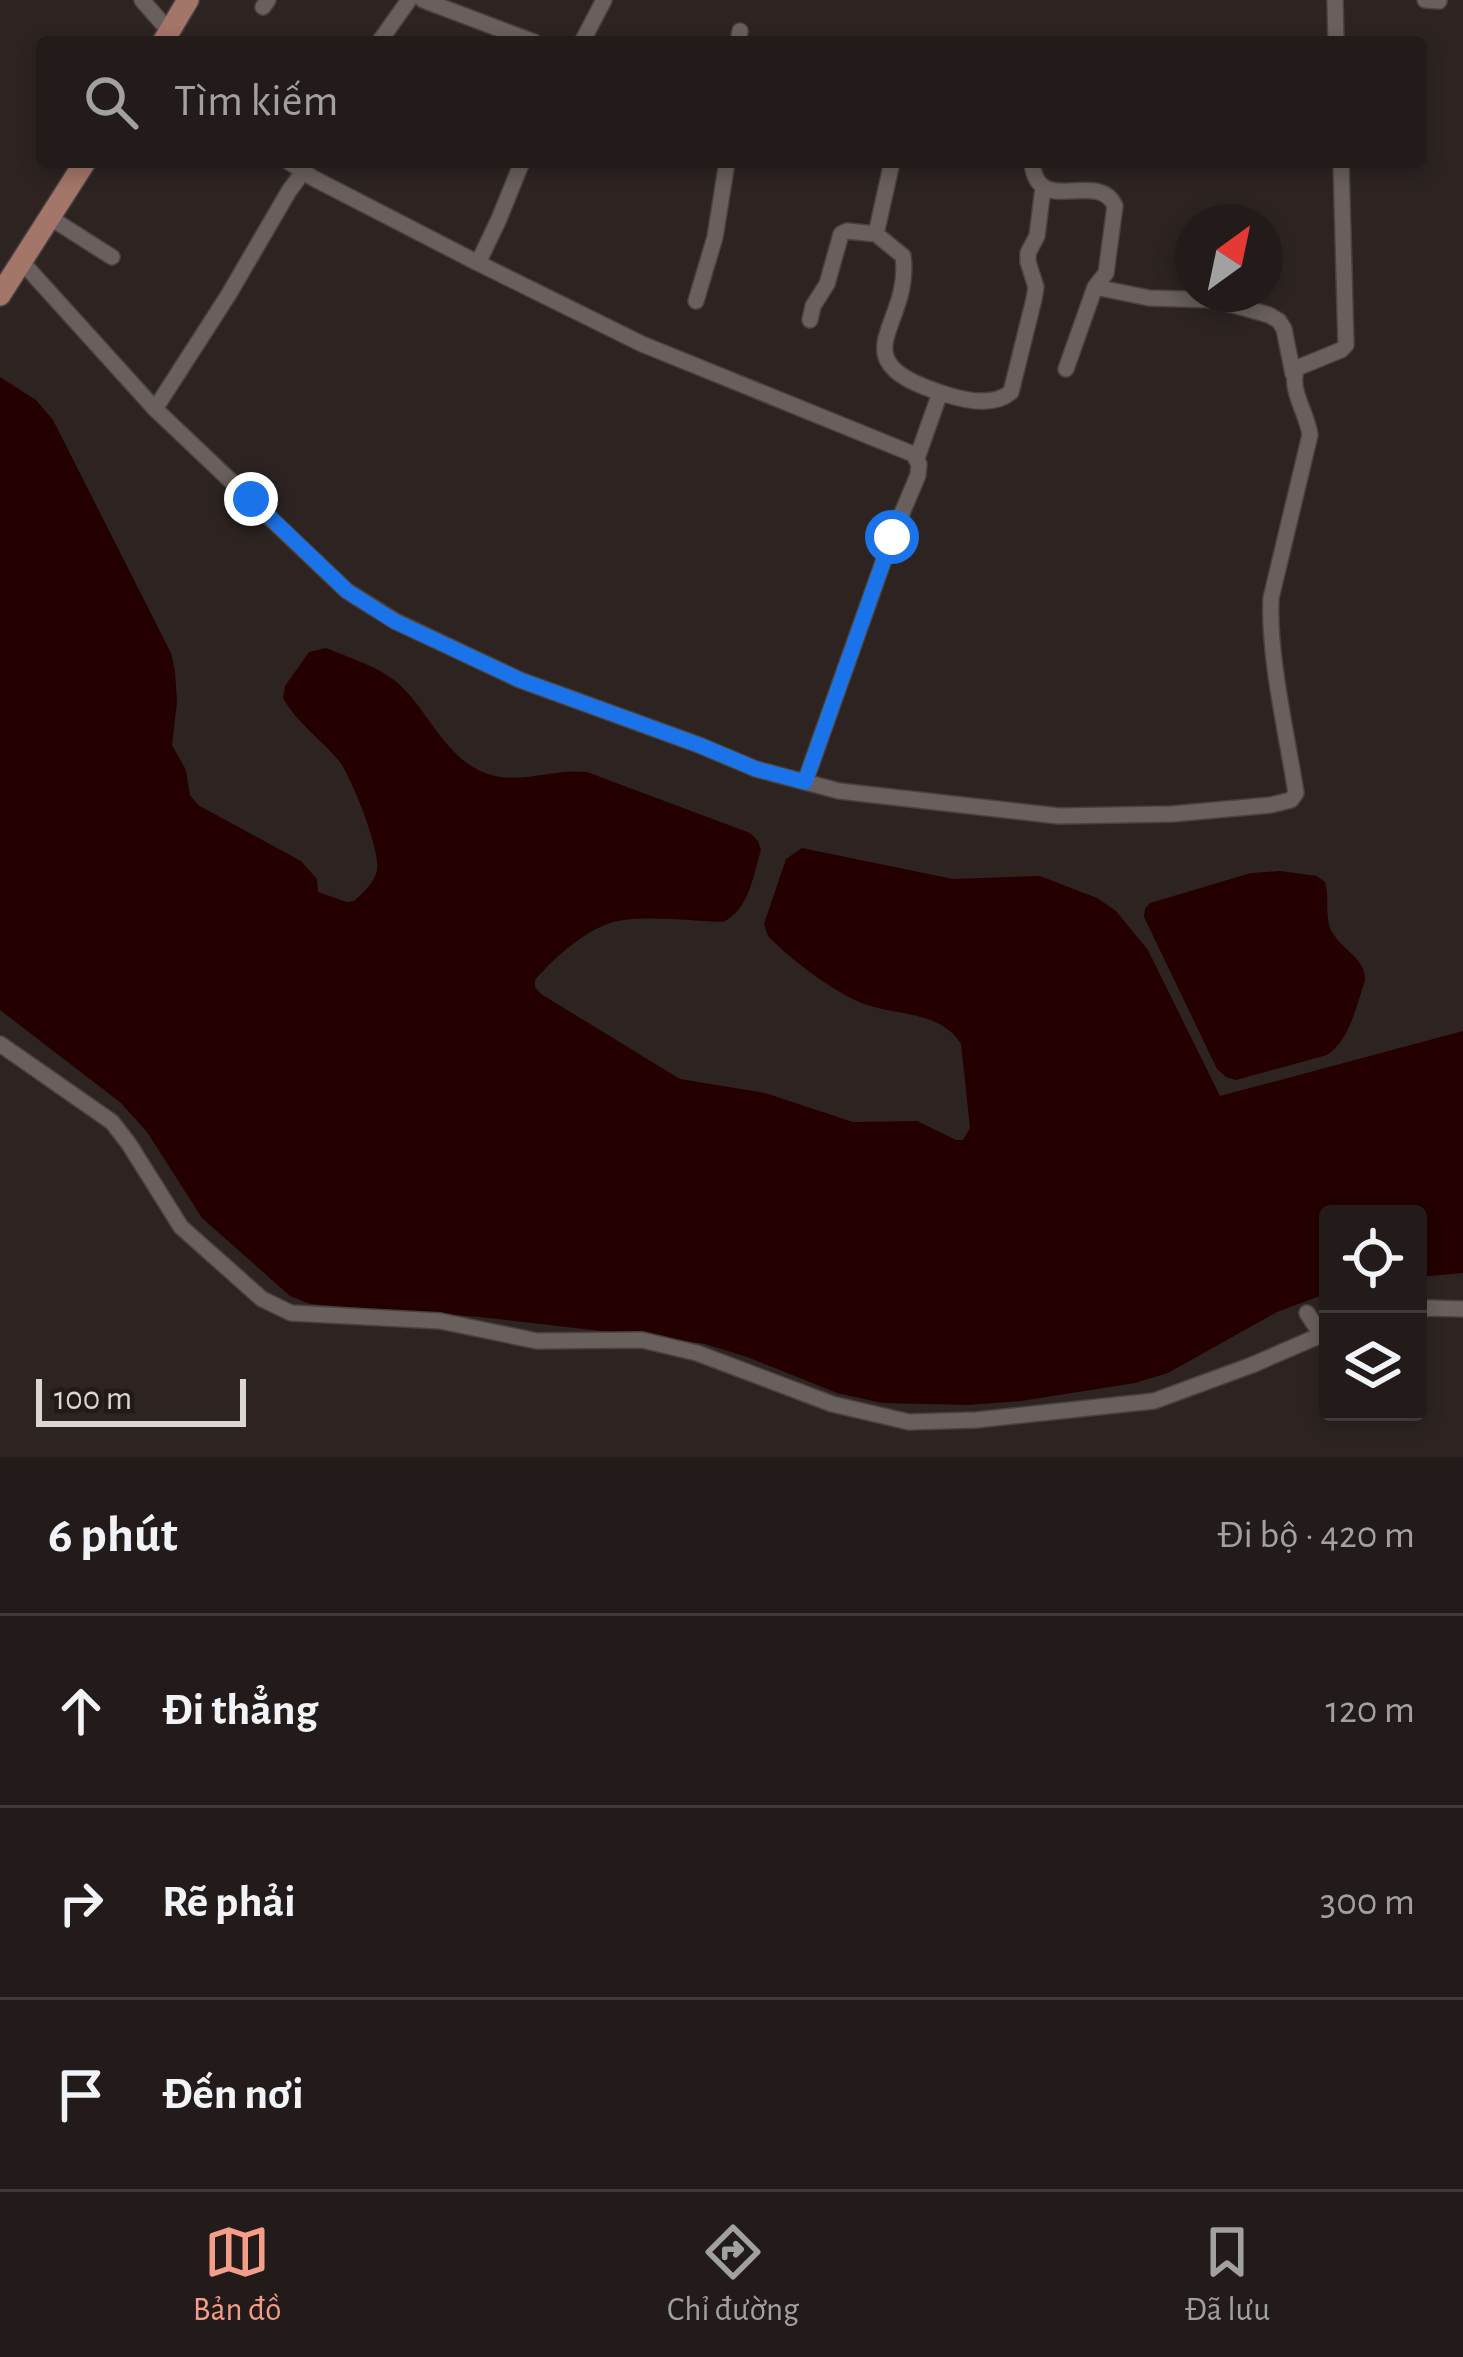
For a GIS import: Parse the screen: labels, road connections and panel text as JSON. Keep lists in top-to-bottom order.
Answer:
{
  "scale_bar": "100 m",
  "north": "top right",
  "page": {
    "search": "Tìm kiếm",
    "scale": "100 m",
    "heading": ["6 phút", "Đi bộ · 420 m"],
    "list": [
      ["Đi thẳng", "120 m"],
      ["Rẽ phải", "300 m"],
      "Đến nơi"
    ],
    "nav": ["Bản đồ", "Chỉ đường", "Đã lưu"]
  }
}
